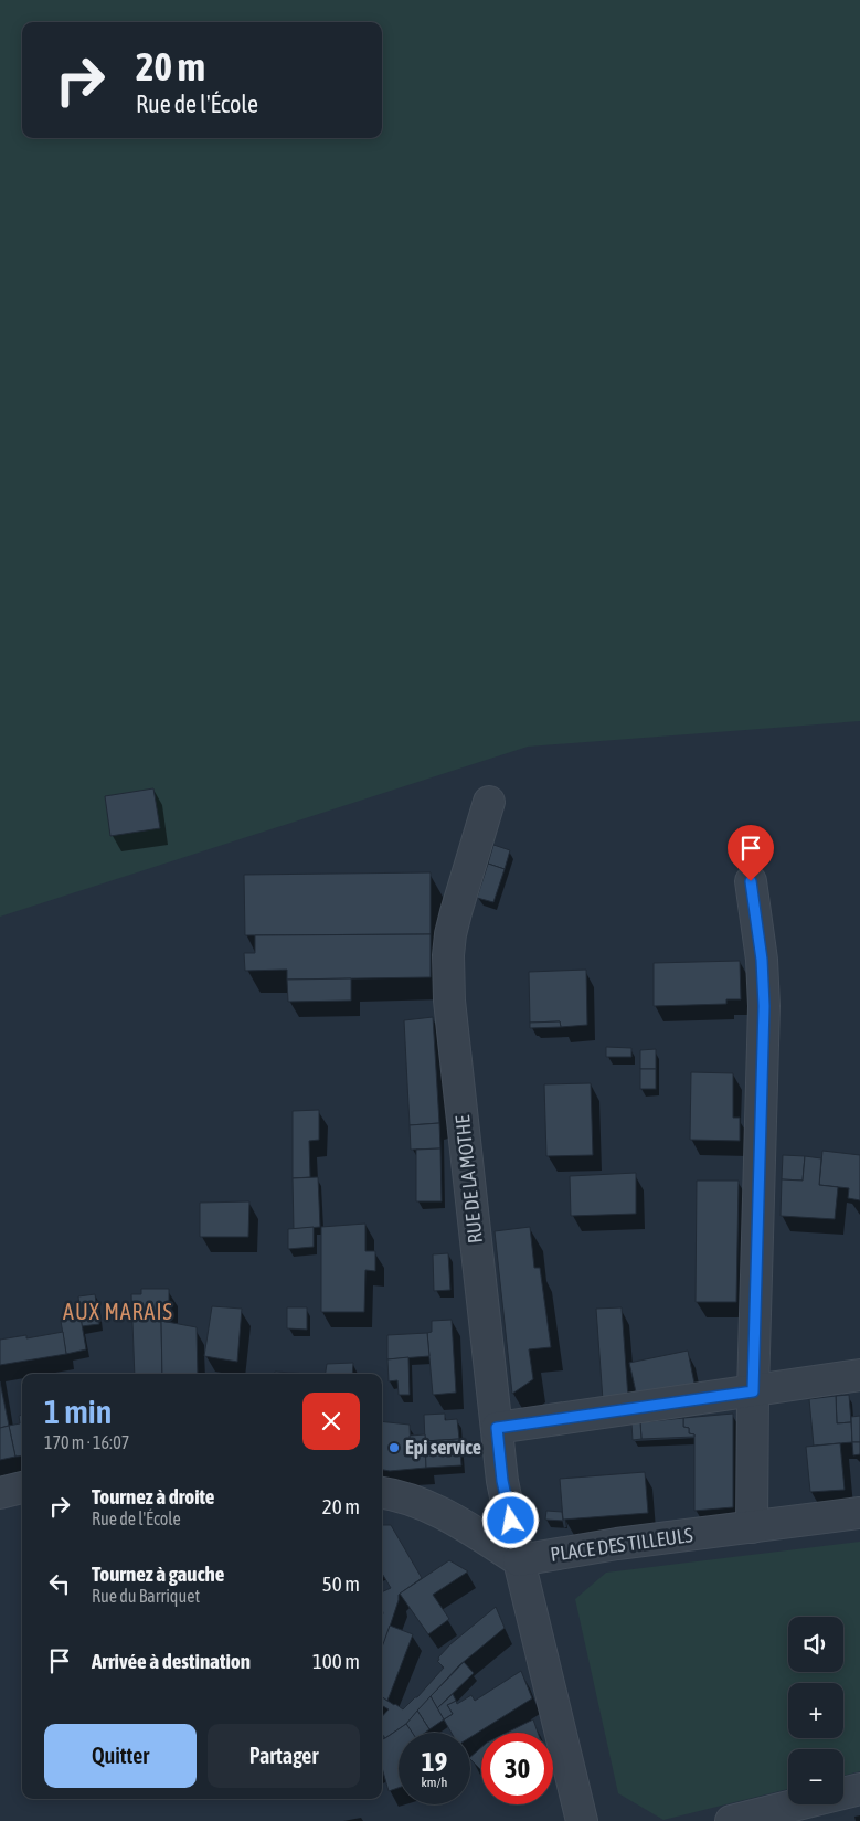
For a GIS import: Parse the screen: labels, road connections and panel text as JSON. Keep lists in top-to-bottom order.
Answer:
{
  "streets": {
    "street": ["RUE DE LA MOTHE", "PLACE DES TILLEULS"]
  },
  "crossings": [
    ["RUE DE LA MOTHE", "PLACE DES TILLEULS"]
  ],
  "districts": ["AUX MARAIS"],
  "places": ["Epi service"],
  "page": {
    "turn": ["20 m", "Rue de l'École"],
    "heading": ["1 min", "170 m · 16:07"],
    "list": [
      {
        "name": "Tournez à droite",
        "note": "Rue de l'École",
        "value": "20 m"
      },
      {
        "name": "Tournez à gauche",
        "note": "Rue du Barriquet",
        "value": "50 m"
      },
      {
        "name": "Arrivée à destination",
        "value": "100 m"
      }
    ],
    "map_buttons": ["+", "−"],
    "buttons": ["Quitter", "Partager"],
    "speed": "19 km/h",
    "limit": "30"
  }
}
